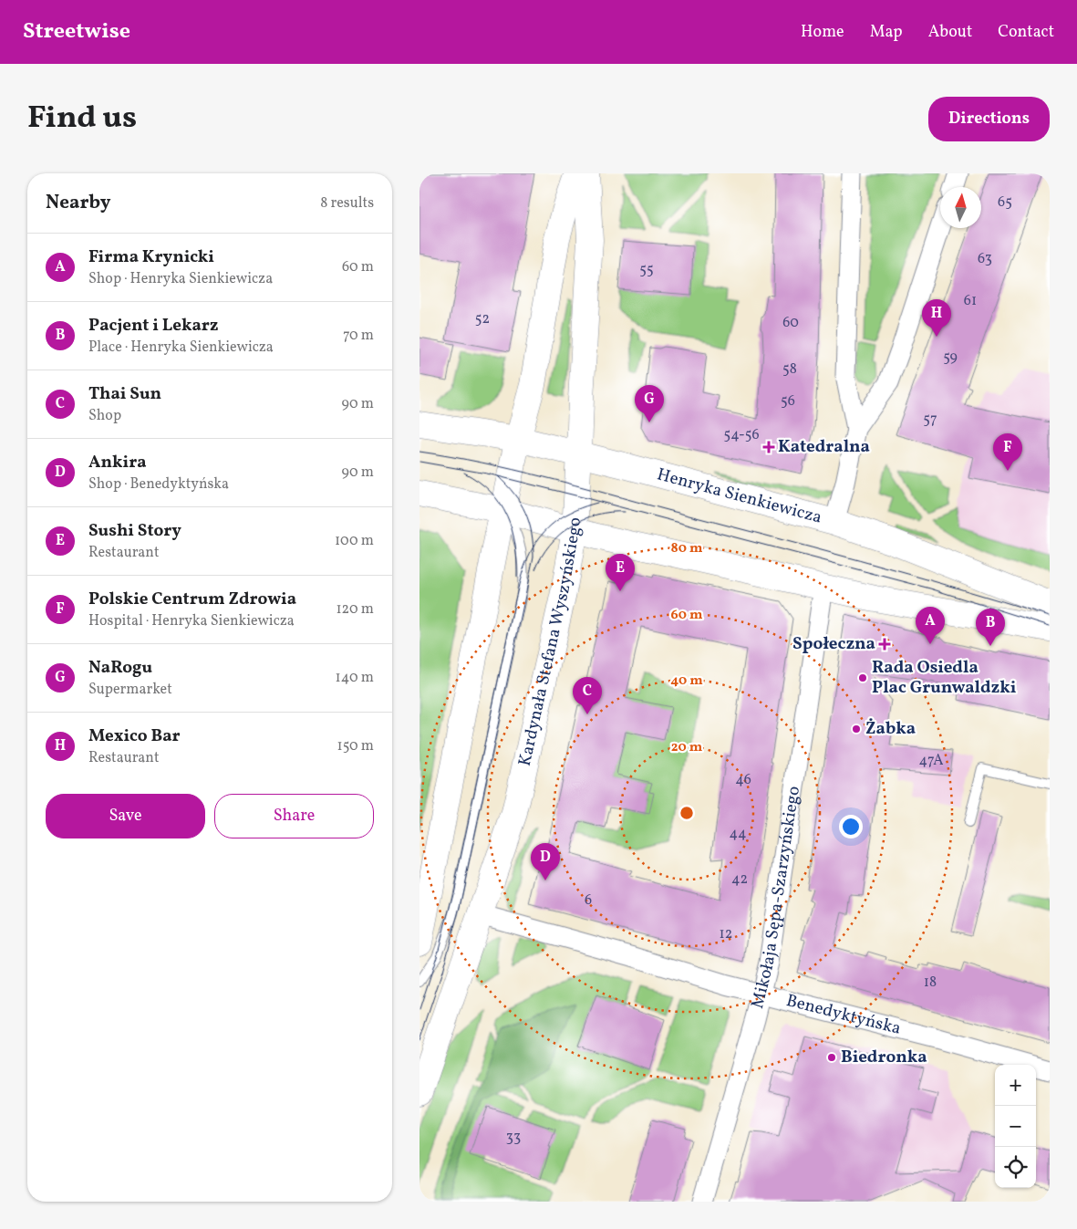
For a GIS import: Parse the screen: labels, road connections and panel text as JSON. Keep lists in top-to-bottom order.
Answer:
{
  "streets": {
    "main road": ["Henryka Sienkiewicza", "Kardynała Stefana Wyszyńskiego"],
    "street": ["Mikołaja Sępa-Szarzyńskiego", "Benedyktyńska"]
  },
  "crossings": [
    ["Henryka Sienkiewicza", "Kardynała Stefana Wyszyńskiego"],
    ["Kardynała Stefana Wyszyńskiego", "Benedyktyńska"],
    ["Mikołaja Sępa-Szarzyńskiego", "Benedyktyńska"]
  ],
  "places": {
    "health": ["Katedralna", "Społeczna"],
    "other": ["Rada Osiedla Plac Grunwaldzki", "Żabka", "Biedronka"]
  },
  "house_numbers": [
    "65",
    "63",
    "55",
    "61",
    "52",
    "60",
    "59",
    "58",
    "56",
    "57",
    "54-56",
    "47A",
    "46",
    "44",
    "42",
    "6",
    "12",
    "18",
    "33"
  ],
  "north": "top",
  "page": {
    "header": "Streetwise",
    "nav": [
      "Home",
      "Map",
      "About",
      "Contact"
    ],
    "title": "Find us",
    "buttons": [
      "Directions",
      ["Save", "Share"]
    ],
    "heading": ["Nearby", "8 results"],
    "list": [
      {
        "mark": "A",
        "name": "Firma Krynicki",
        "note": "Shop · Henryka Sienkiewicza",
        "value": "60 m"
      },
      {
        "mark": "B",
        "name": "Pacjent i Lekarz",
        "note": "Place · Henryka Sienkiewicza",
        "value": "70 m"
      },
      {
        "mark": "C",
        "name": "Thai Sun",
        "note": "Shop",
        "value": "90 m"
      },
      {
        "mark": "D",
        "name": "Ankira",
        "note": "Shop · Benedyktyńska",
        "value": "90 m"
      },
      {
        "mark": "E",
        "name": "Sushi Story",
        "note": "Restaurant",
        "value": "100 m"
      },
      {
        "mark": "F",
        "name": "Polskie Centrum Zdrowia",
        "note": "Hospital · Henryka Sienkiewicza",
        "value": "120 m"
      },
      {
        "mark": "G",
        "name": "NaRogu",
        "note": "Supermarket",
        "value": "140 m"
      },
      {
        "mark": "H",
        "name": "Mexico Bar",
        "note": "Restaurant",
        "value": "150 m"
      }
    ],
    "pins": [
      "H",
      "G",
      "F",
      "E",
      "A",
      "B",
      "C",
      "D"
    ],
    "map_buttons": ["+", "−"]
  },
  "rings": [
    "80 m",
    "60 m",
    "40 m",
    "20 m"
  ]
}
